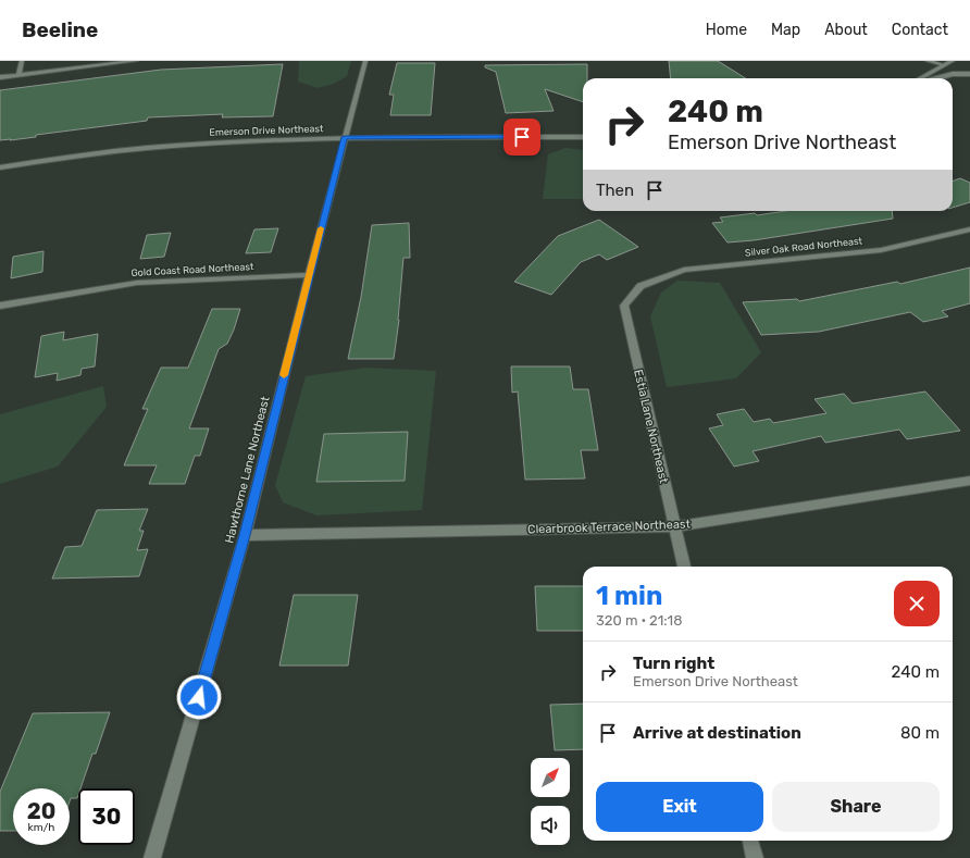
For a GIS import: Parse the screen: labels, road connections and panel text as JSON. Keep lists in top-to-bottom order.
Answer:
{
  "streets": {
    "street": [
      "Emerson Drive Northeast",
      "Silver Oak Road Northeast",
      "Gold Coast Road Northeast",
      "Estia Lane Northeast",
      "Hawthorne Lane Northeast",
      "Clearbrook Terrace Northeast"
    ]
  },
  "crossings": [
    ["Emerson Drive Northeast", "Hawthorne Lane Northeast"],
    ["Silver Oak Road Northeast", "Estia Lane Northeast"],
    ["Gold Coast Road Northeast", "Hawthorne Lane Northeast"],
    ["Estia Lane Northeast", "Clearbrook Terrace Northeast"],
    ["Hawthorne Lane Northeast", "Clearbrook Terrace Northeast"]
  ],
  "north": "top right",
  "page": {
    "header": "Beeline",
    "nav": [
      "Home",
      "Map",
      "About",
      "Contact"
    ],
    "turn": ["240 m", "Emerson Drive Northeast"],
    "then": "Then",
    "heading": ["1 min", "320 m · 21:18"],
    "list": [
      {
        "name": "Turn right",
        "note": "Emerson Drive Northeast",
        "value": "240 m"
      },
      {
        "name": "Arrive at destination",
        "value": "80 m"
      }
    ],
    "buttons": ["Exit", "Share"],
    "speed": "20 km/h",
    "limit": "30"
  }
}
